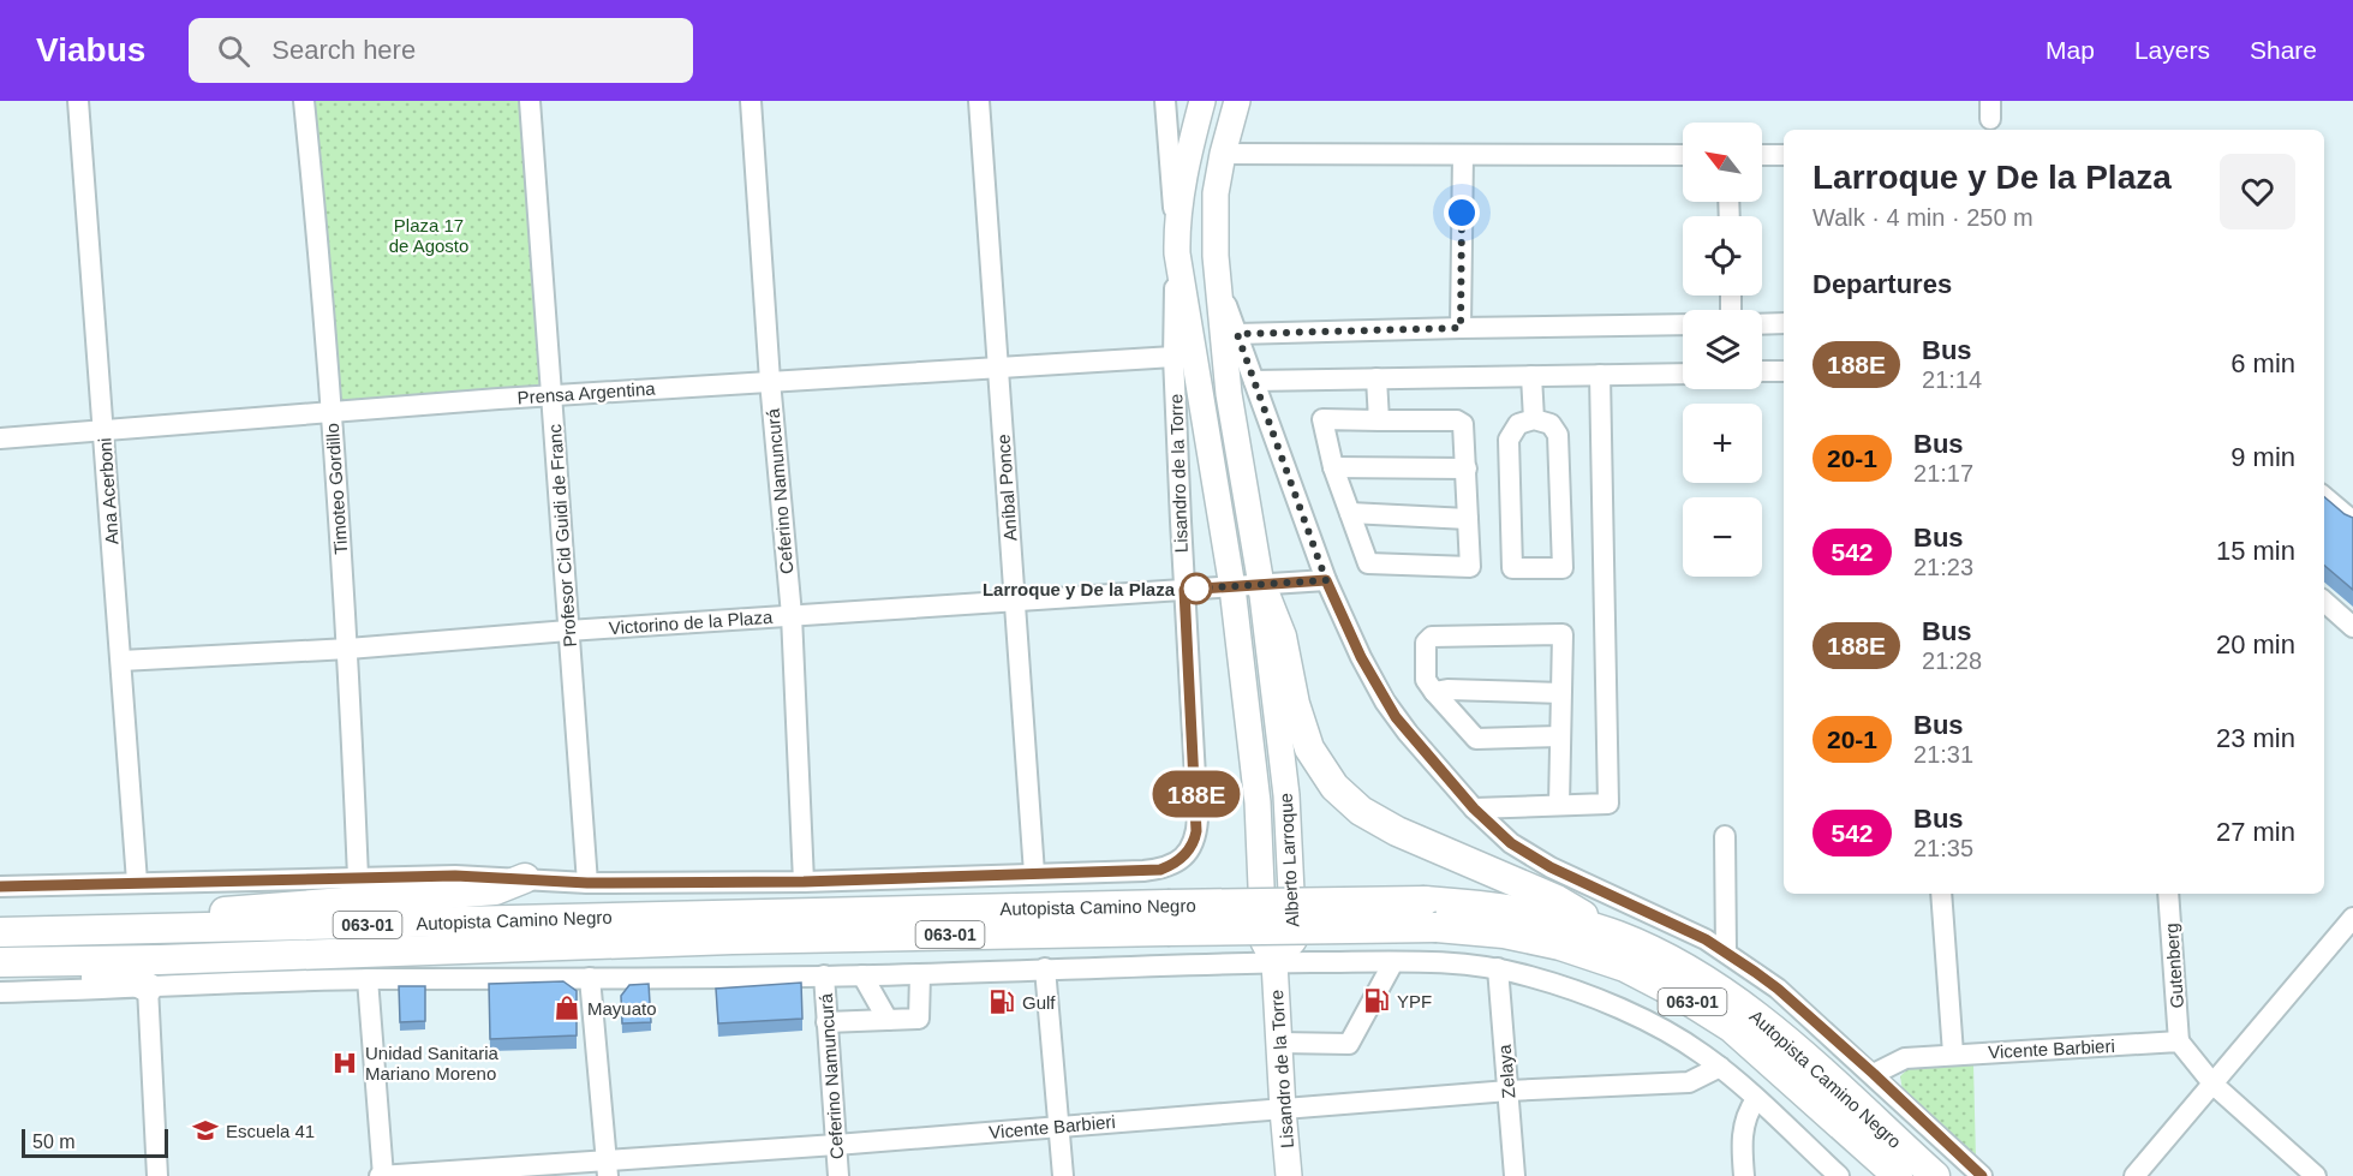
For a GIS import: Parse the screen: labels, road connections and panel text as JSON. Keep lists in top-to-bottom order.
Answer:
{
  "streets": {
    "highway": ["Autopista Camino Negro", "063-01"],
    "main road": ["Lisandro de la Torre", "Alberto Larroque"],
    "street": [
      "Prensa Argentina",
      "Aníbal Ponce",
      "Timoteo Gordillo",
      "Ana Acerboni",
      "Ceferino Namuncurá",
      "Profesor Cid Guidi de Franc",
      "Victorino de la Plaza",
      "Gutenberg",
      "Vicente Barbieri",
      "Zelaya"
    ]
  },
  "crossings": [
    ["Prensa Argentina", "Lisandro de la Torre"],
    ["Prensa Argentina", "Aníbal Ponce"],
    ["Prensa Argentina", "Timoteo Gordillo"],
    ["Prensa Argentina", "Ana Acerboni"],
    ["Prensa Argentina", "Ceferino Namuncurá"],
    ["Prensa Argentina", "Profesor Cid Guidi de Franc"],
    ["Lisandro de la Torre", "Aníbal Ponce"],
    ["Lisandro de la Torre", "Victorino de la Plaza"],
    ["Lisandro de la Torre", "Alberto Larroque"],
    ["Lisandro de la Torre", "Vicente Barbieri"],
    ["Aníbal Ponce", "Victorino de la Plaza"],
    ["Timoteo Gordillo", "Victorino de la Plaza"],
    ["Ana Acerboni", "Victorino de la Plaza"],
    ["Ceferino Namuncurá", "Victorino de la Plaza"],
    ["Ceferino Namuncurá", "Vicente Barbieri"],
    ["Profesor Cid Guidi de Franc", "Victorino de la Plaza"],
    ["Victorino de la Plaza", "Alberto Larroque"],
    ["Gutenberg", "Vicente Barbieri"],
    ["Vicente Barbieri", "Zelaya"]
  ],
  "parks": ["Plaza 17 de Agosto"],
  "places": {
    "other": ["Larroque y De la Plaza"],
    "fuel station": ["YPF", "Gulf"],
    "shop": ["Mayuato"],
    "hospital": ["Unidad Sanitaria Mariano Moreno"],
    "school or university": ["Escuela 41"]
  },
  "lines": ["bus line 188E"],
  "scale_bar": "50 m",
  "north": "top left",
  "page": {
    "header": "Viabus",
    "search": "Search here",
    "nav": ["Map", "Layers", "Share"],
    "on_map": "188E",
    "map_buttons": ["+", "−"],
    "heading": [
      ["Larroque y De la Plaza", "Walk · 4 min · 250 m"],
      "Departures"
    ],
    "list": [
      {
        "mark": "188E",
        "name": "Bus",
        "note": "21:14",
        "value": "6 min"
      },
      {
        "mark": "20-1",
        "name": "Bus",
        "note": "21:17",
        "value": "9 min"
      },
      {
        "mark": "542",
        "name": "Bus",
        "note": "21:23",
        "value": "15 min"
      },
      {
        "mark": "188E",
        "name": "Bus",
        "note": "21:28",
        "value": "20 min"
      },
      {
        "mark": "20-1",
        "name": "Bus",
        "note": "21:31",
        "value": "23 min"
      },
      {
        "mark": "542",
        "name": "Bus",
        "note": "21:35",
        "value": "27 min"
      }
    ],
    "scale": "50 m"
  }
}
